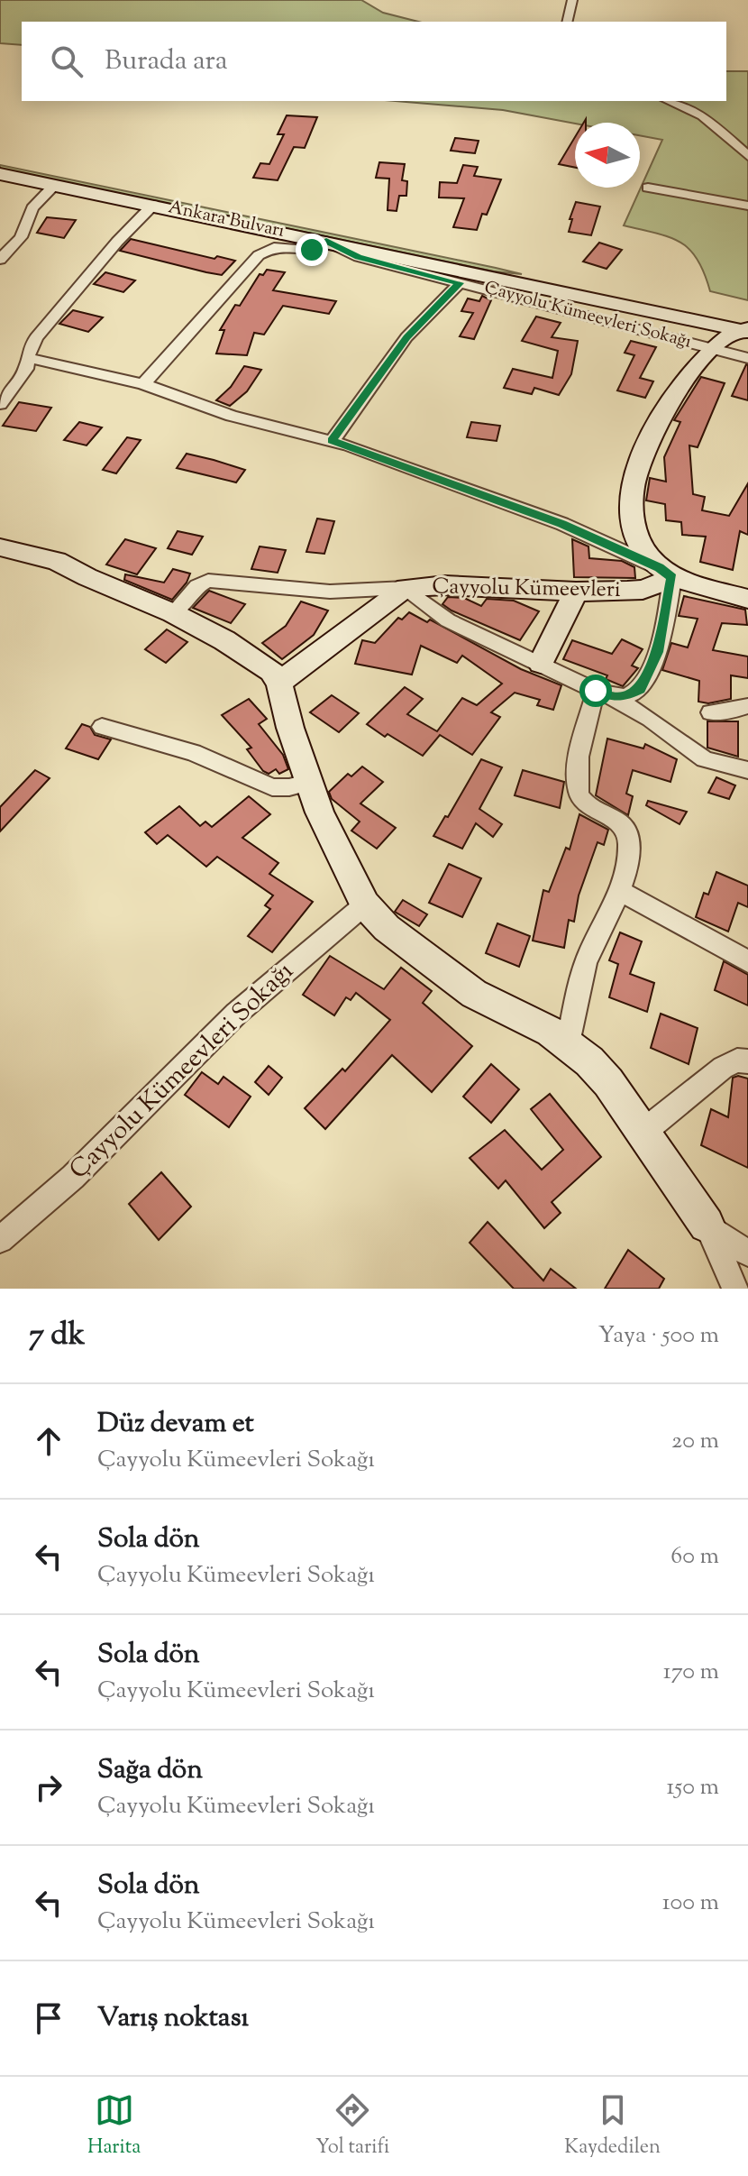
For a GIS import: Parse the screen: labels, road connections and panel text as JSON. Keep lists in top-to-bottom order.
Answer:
{
  "streets": {
    "main road": ["Ankara Bulvarı", "Çayyolu Kümeevleri Sokağı", "Çayyolu Kümeevleri"]
  },
  "crossings": [
    ["Ankara Bulvarı", "Çayyolu Kümeevleri Sokağı"],
    ["Çayyolu Kümeevleri Sokağı", "Çayyolu Kümeevleri"]
  ],
  "north": "left",
  "page": {
    "search": "Burada ara",
    "heading": ["7 dk", "Yaya · 500 m"],
    "list": [
      ["Düz devam et", "Çayyolu Kümeevleri Sokağı", "20 m"],
      ["Sola dön", "Çayyolu Kümeevleri Sokağı", "60 m"],
      ["Sola dön", "Çayyolu Kümeevleri Sokağı", "170 m"],
      ["Sağa dön", "Çayyolu Kümeevleri Sokağı", "150 m"],
      ["Sola dön", "Çayyolu Kümeevleri Sokağı", "100 m"],
      "Varış noktası"
    ],
    "nav": ["Harita", "Yol tarifi", "Kaydedilen"]
  }
}
